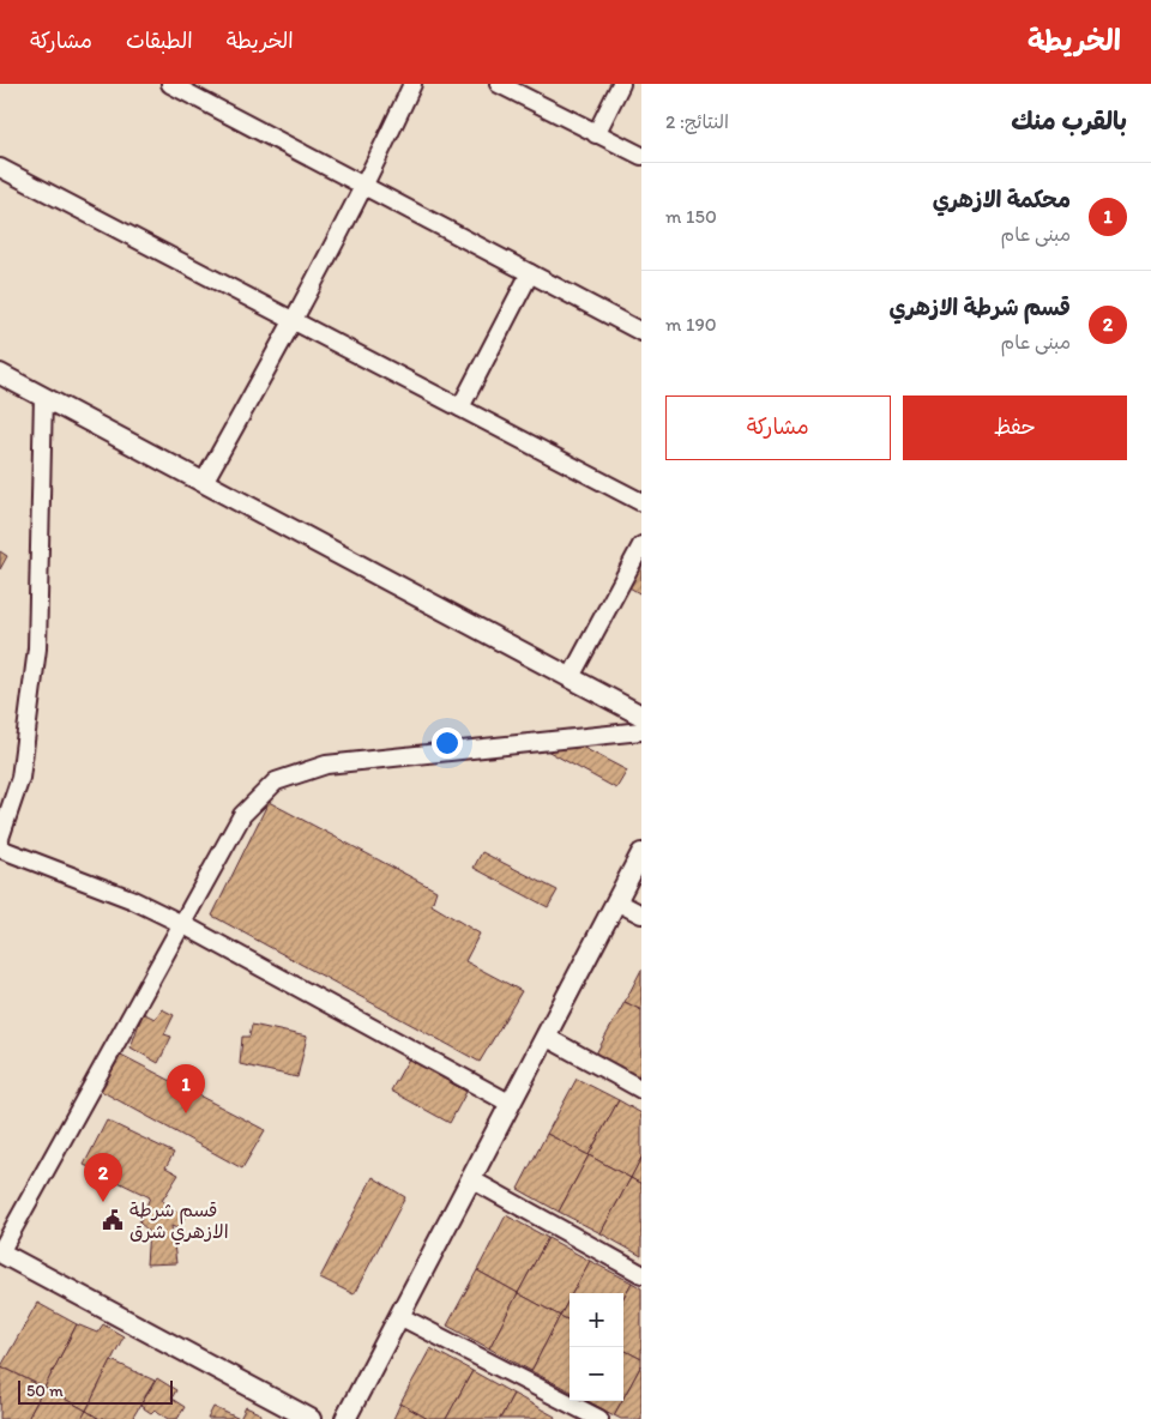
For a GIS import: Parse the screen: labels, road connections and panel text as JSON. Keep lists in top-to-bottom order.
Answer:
{
  "places": {
    "public building": ["قسم شرطة الازهري شرق"]
  },
  "scale_bar": "50 m",
  "page": {
    "header": "الخريطة",
    "nav": ["الخريطة", "الطبقات", "مشاركة"],
    "heading": ["بالقرب منك", "النتائج: 2"],
    "list": [
      {
        "mark": "1",
        "name": "محكمة الازهري",
        "note": "مبنى عام",
        "value": "150 m"
      },
      {
        "mark": "2",
        "name": "قسم شرطة الازهري",
        "note": "مبنى عام",
        "value": "190 m"
      }
    ],
    "buttons": ["حفظ", "مشاركة"],
    "pins": ["1", "2"],
    "map_buttons": ["+", "−"],
    "scale": "50 m"
  }
}
